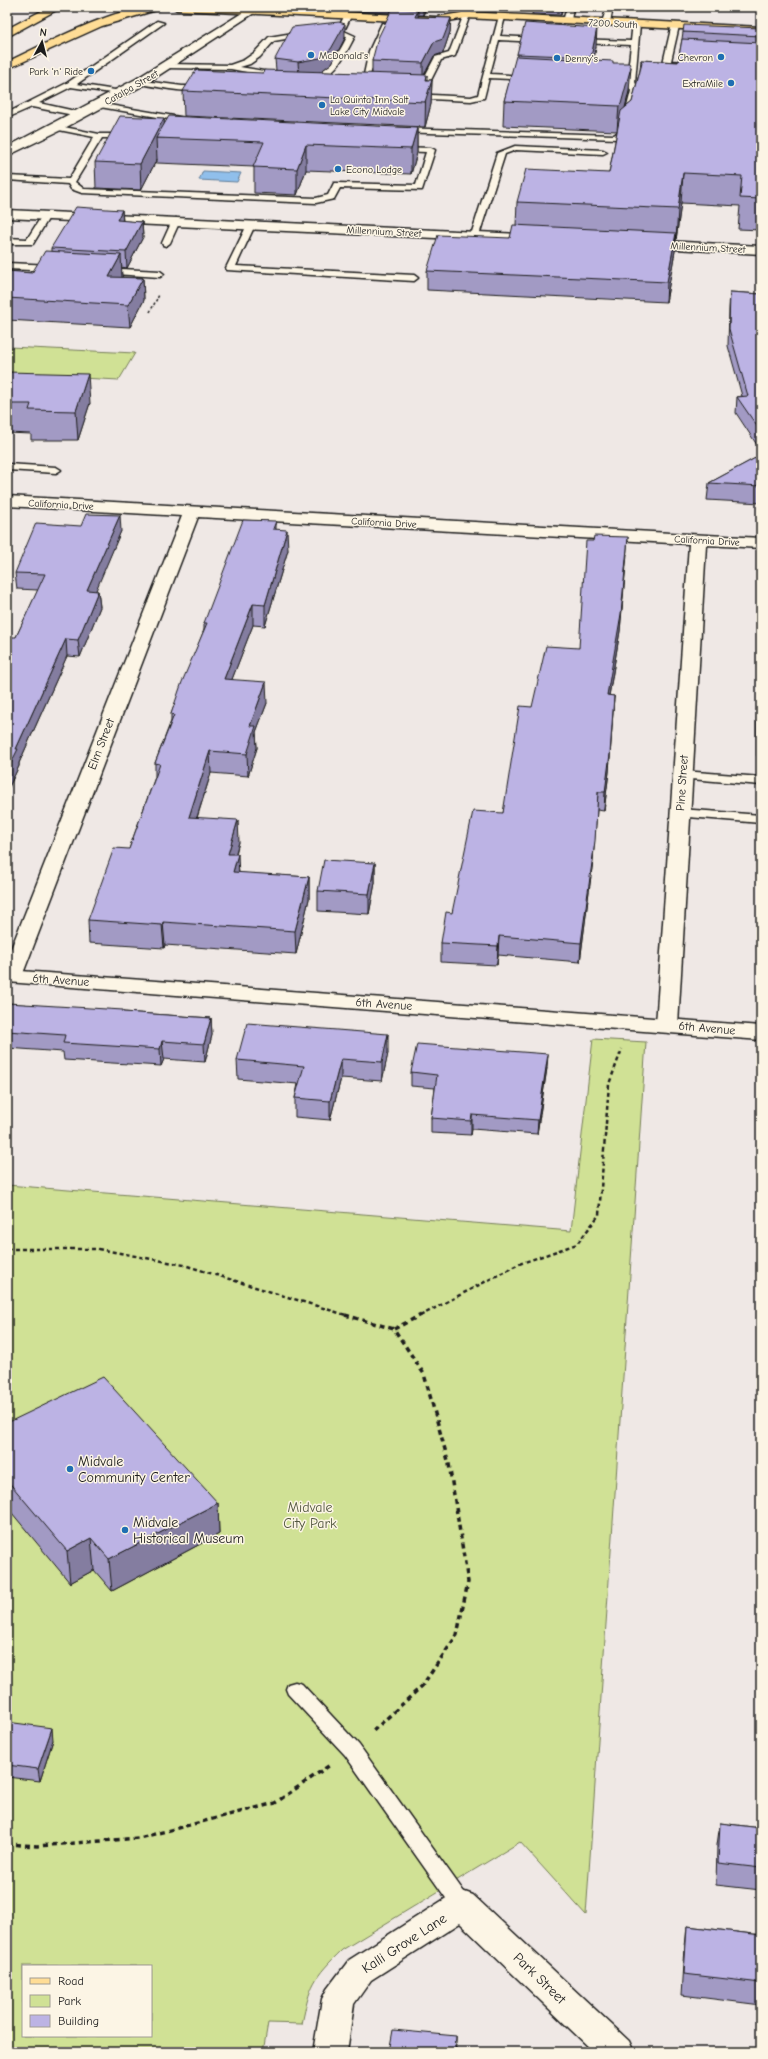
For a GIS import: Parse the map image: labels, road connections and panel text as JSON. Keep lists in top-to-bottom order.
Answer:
{
  "streets": {
    "main road": ["7200 South"],
    "street": [
      "Catalpa Street",
      "Millennium Street",
      "California Drive",
      "Elm Street",
      "Pine Street",
      "6th Avenue",
      "Kalli Grove Lane",
      "Park Street"
    ]
  },
  "crossings": [
    ["7200 South", "Catalpa Street"],
    ["California Drive", "Elm Street"],
    ["California Drive", "Pine Street"],
    ["Elm Street", "6th Avenue"],
    ["Pine Street", "6th Avenue"],
    ["Kalli Grove Lane", "Park Street"]
  ],
  "parks": ["Midvale City Park"],
  "places": [
    "McDonald's",
    "Chevron",
    "Denny's",
    "Park 'n' Ride",
    "ExtraMile",
    "La Quinta Inn Salt Lake City Midvale",
    "Econo Lodge",
    "Midvale Community Center",
    "Midvale Historical Museum"
  ],
  "legend": ["Road", "Park", "Building"],
  "north": "top"
}
